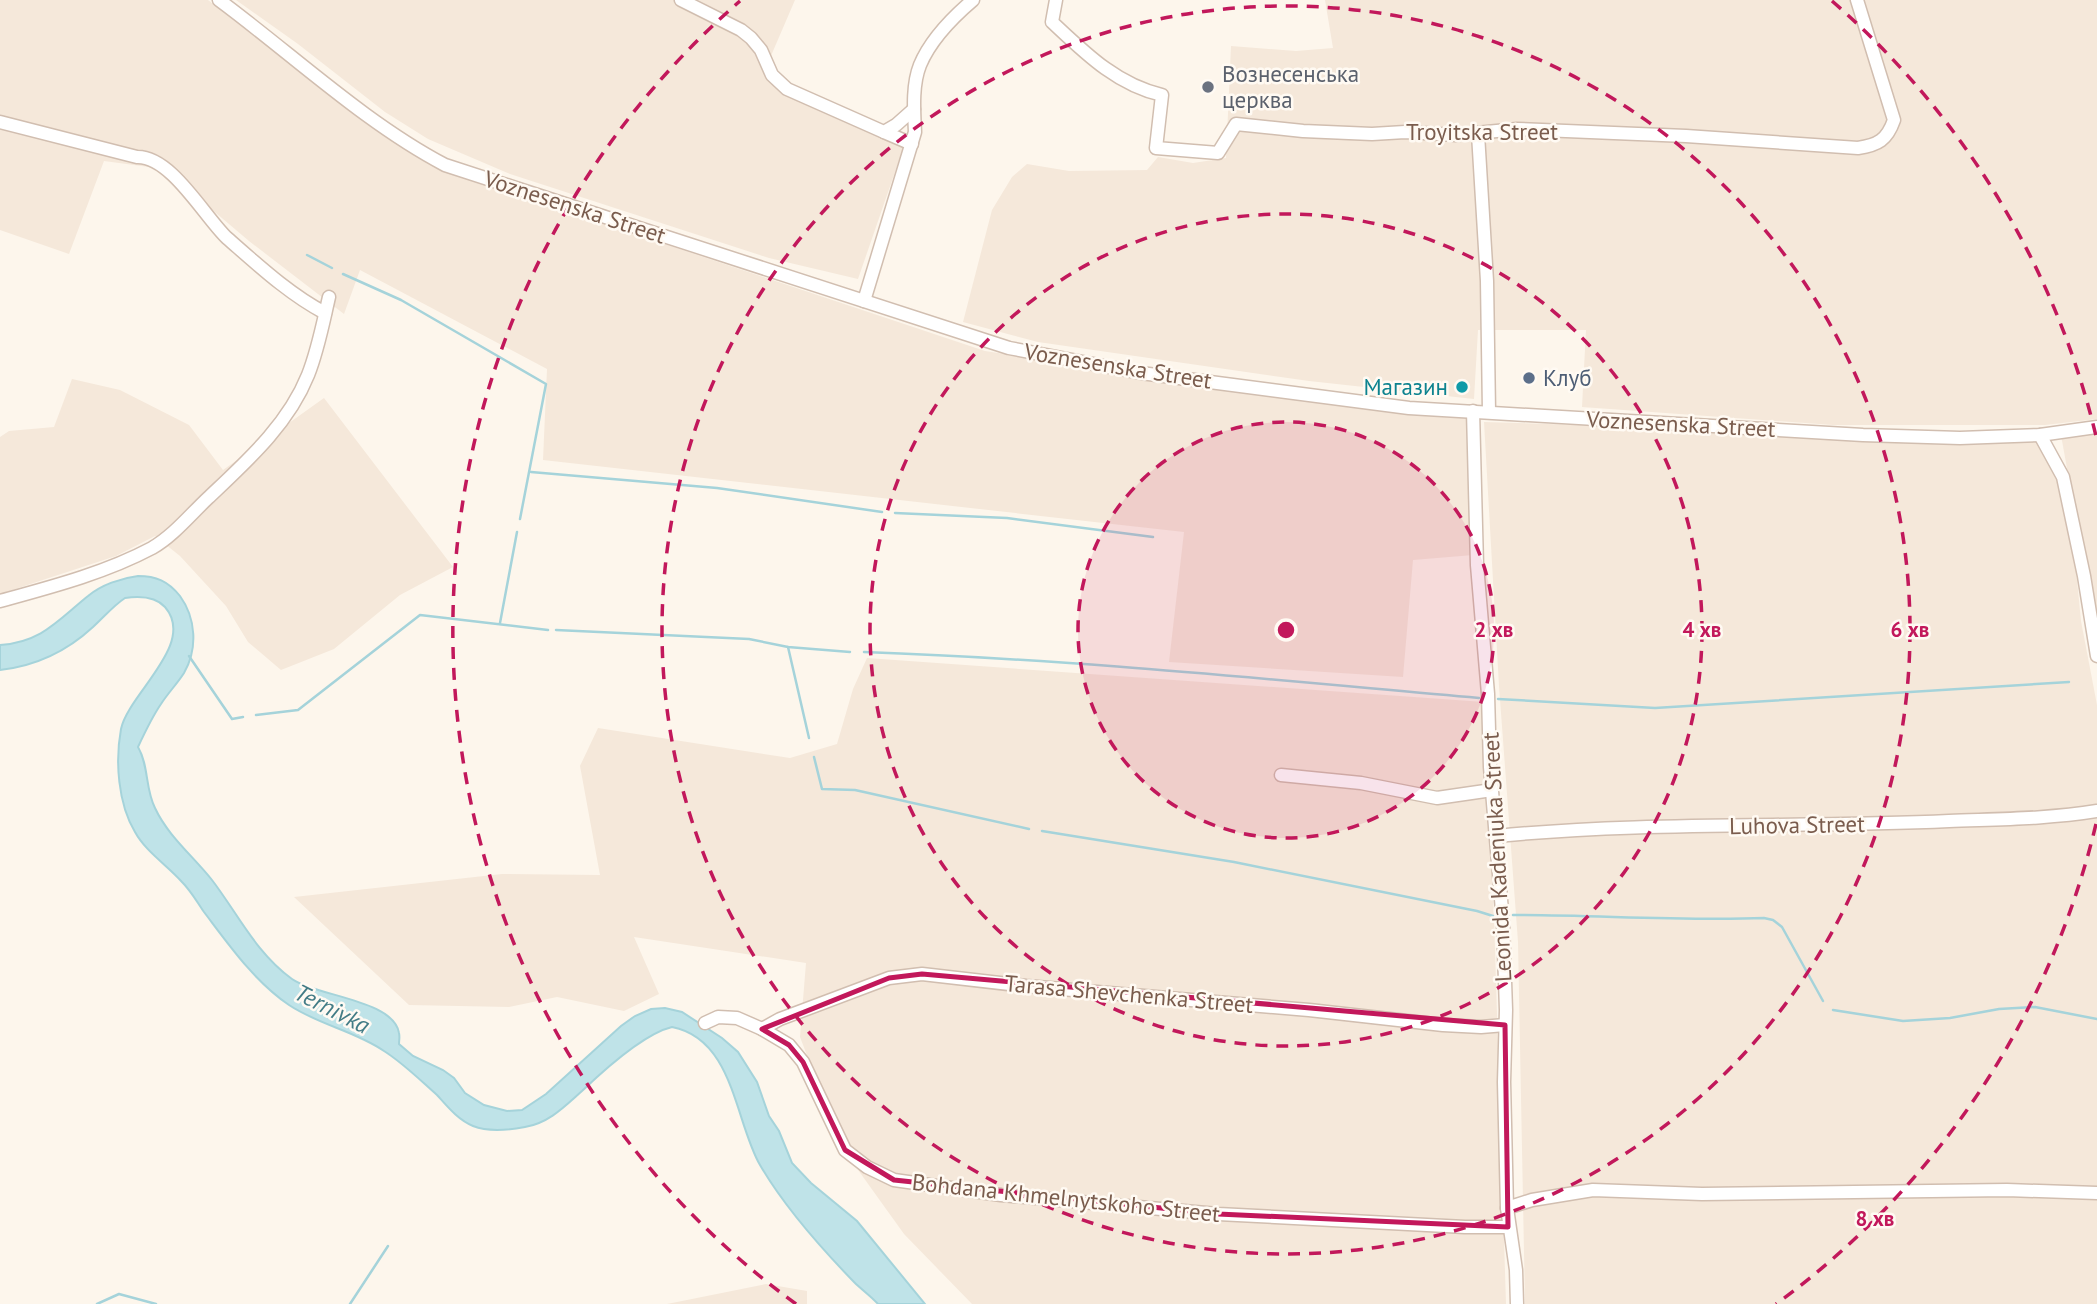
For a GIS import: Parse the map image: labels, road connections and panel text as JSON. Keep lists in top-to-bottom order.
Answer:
{
  "streets": {
    "street": [
      "Troyitska Street",
      "Voznesenska Street",
      "Luhova Street",
      "Leonida Kadeniuka Street",
      "Tarasa Shevchenka Street",
      "Bohdana Khmelnytskoho Street"
    ]
  },
  "crossings": [
    ["Voznesenska Street", "Leonida Kadeniuka Street"],
    ["Luhova Street", "Leonida Kadeniuka Street"],
    ["Leonida Kadeniuka Street", "Tarasa Shevchenka Street"],
    ["Leonida Kadeniuka Street", "Bohdana Khmelnytskoho Street"],
    ["Tarasa Shevchenka Street", "Bohdana Khmelnytskoho Street"]
  ],
  "water": ["Ternivka"],
  "places": ["Вознесенська церква", "Клуб", "Магазин"],
  "rings": [
    "2 хв",
    "4 хв",
    "6 хв",
    "8 хв"
  ]
}
